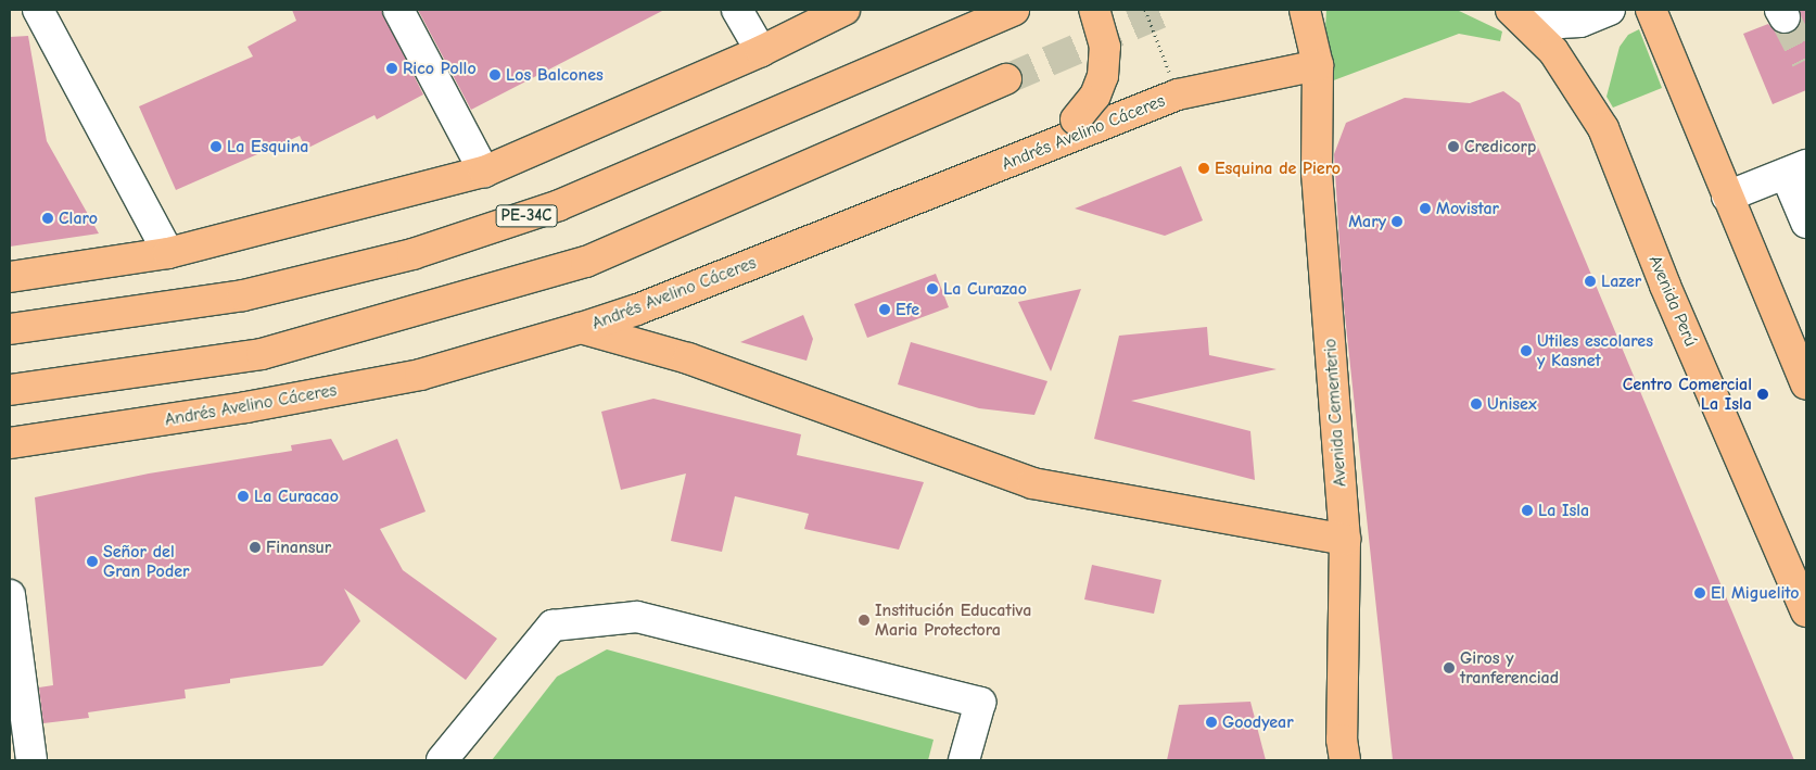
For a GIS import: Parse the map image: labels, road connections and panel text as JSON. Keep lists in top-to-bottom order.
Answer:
{
  "streets": {
    "main road": [
      "Andrés Avelino Cáceres",
      "PE-34C",
      "Avenida Perú",
      "Avenida Cementerio"
    ]
  },
  "crossings": [
    ["Andrés Avelino Cáceres", "Avenida Cementerio"]
  ],
  "places": [
    "Rico Pollo",
    "Los Balcones",
    "La Esquina",
    "Credicorp",
    "Esquina de Piero",
    "Movistar",
    "Claro",
    "Mary",
    "Lazer",
    "La Curazao",
    "Efe",
    "Utiles escolares y Kasnet",
    "Centro Comercial La Isla",
    "Unisex",
    "La Curacao",
    "La Isla",
    "Finansur",
    "Señor del Gran Poder",
    "El Miguelito",
    "Institución Educativa Maria Protectora",
    "Giros y tranferenciad",
    "Goodyear"
  ]
}
